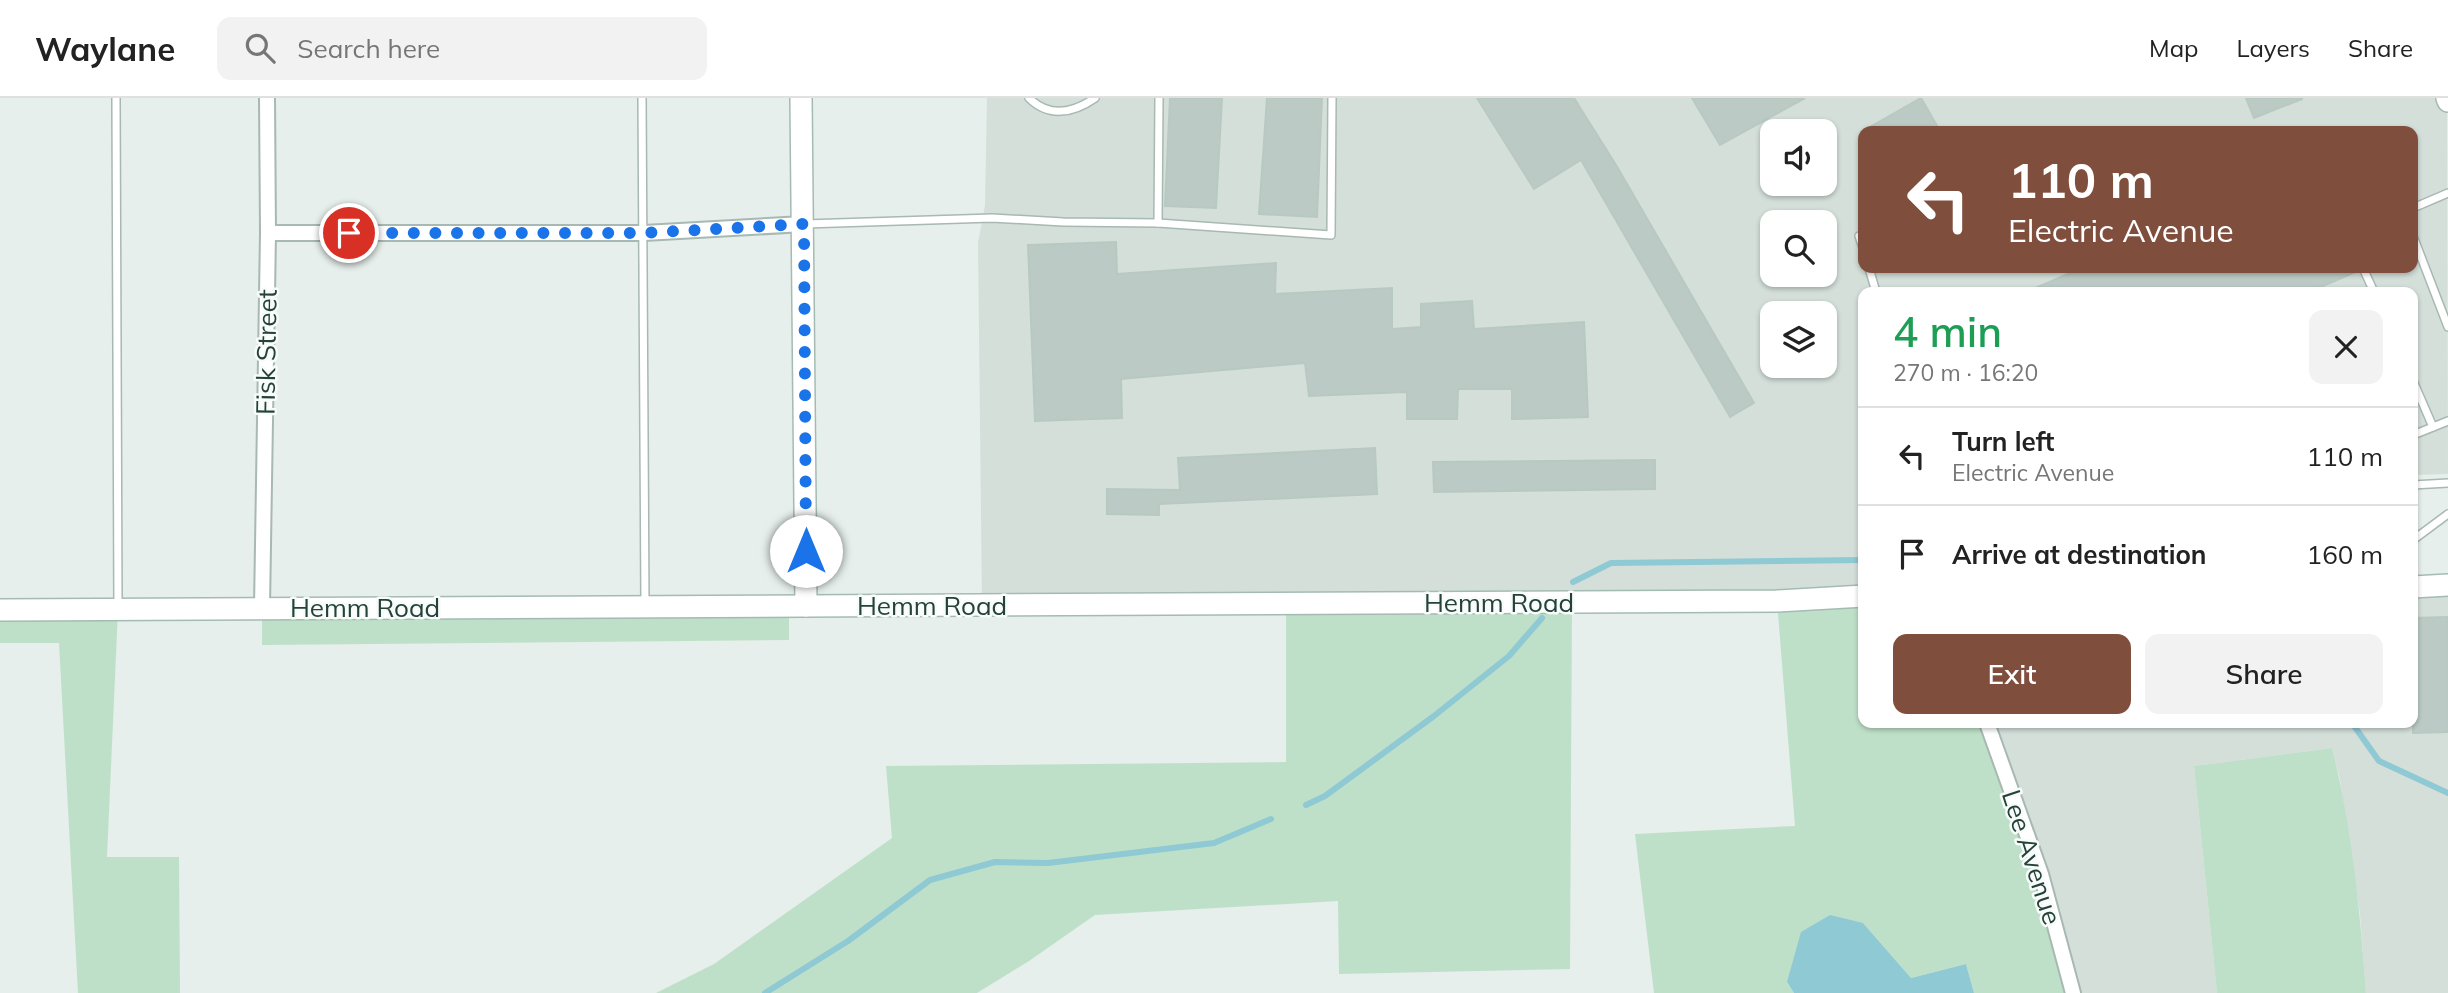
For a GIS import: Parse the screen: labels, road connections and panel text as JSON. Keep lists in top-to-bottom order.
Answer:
{
  "streets": {
    "street": ["Fisk Street", "Hemm Road", "Lee Avenue"]
  },
  "crossings": [
    ["Fisk Street", "Hemm Road"]
  ],
  "page": {
    "header": "Waylane",
    "search": "Search here",
    "nav": ["Map", "Layers", "Share"],
    "turn": ["110 m", "Electric Avenue"],
    "heading": ["4 min", "270 m · 16:20"],
    "list": [
      {
        "name": "Turn left",
        "note": "Electric Avenue",
        "value": "110 m"
      },
      {
        "name": "Arrive at destination",
        "value": "160 m"
      }
    ],
    "buttons": ["Exit", "Share"]
  }
}
